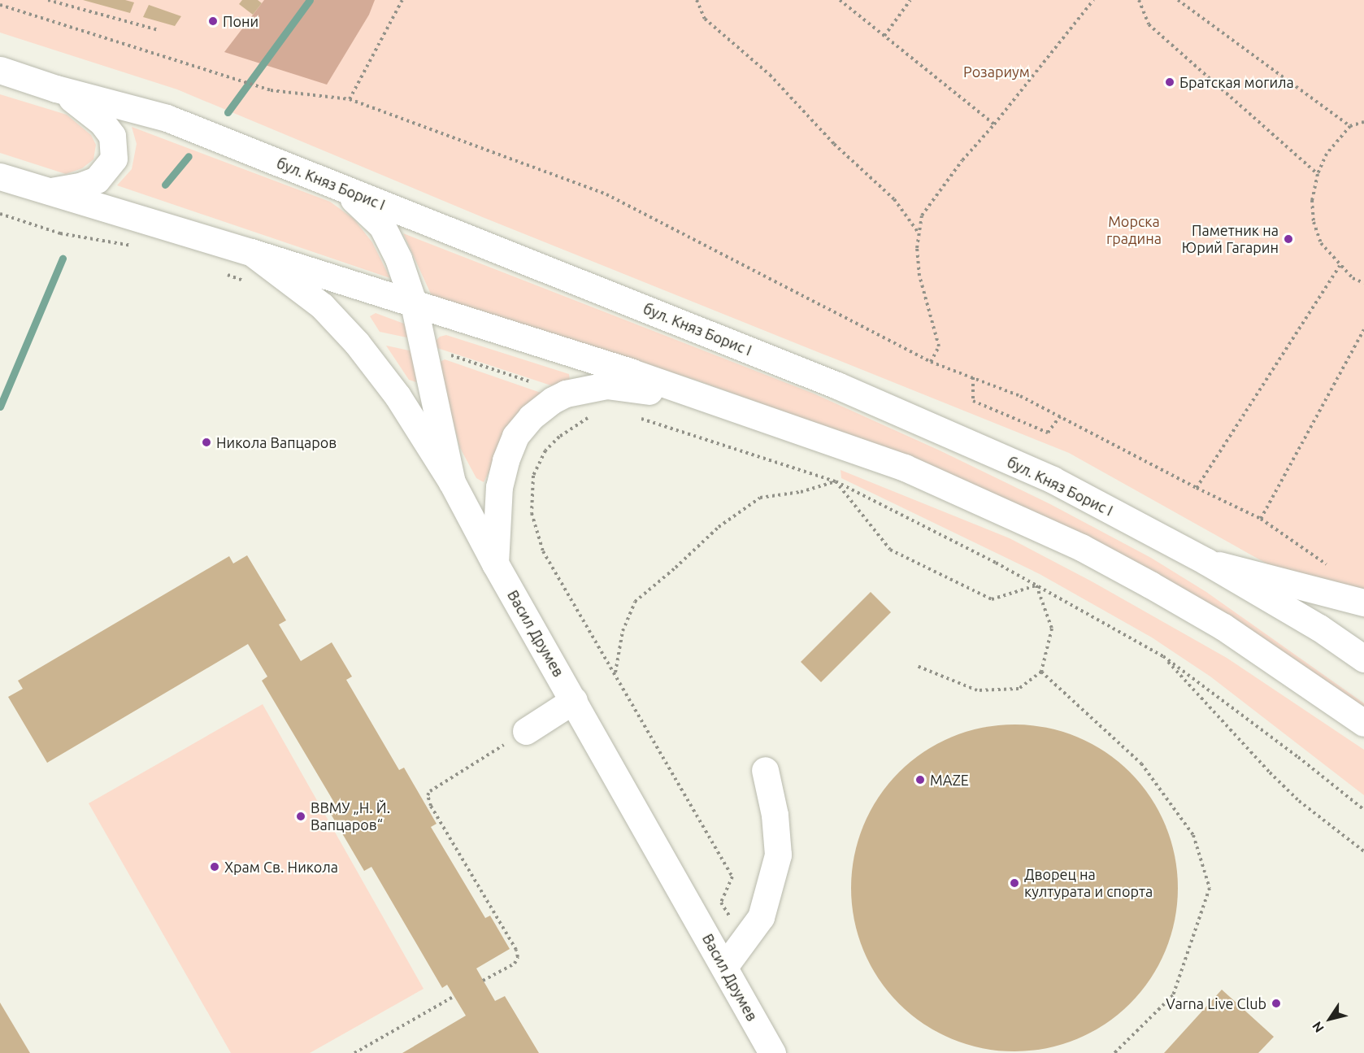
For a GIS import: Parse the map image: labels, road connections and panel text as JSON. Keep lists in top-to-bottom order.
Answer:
{
  "streets": {
    "main road": ["бул. Княз Борис I", "Васил Друмев"]
  },
  "parks": ["Розариум", "Морска градина"],
  "places": [
    "Пони",
    "Братская могила",
    "Паметник на Юрий Гагарин",
    "Никола Вапцаров",
    "MAZE",
    "ВВМУ „Н. Й. Вапцаров“",
    "Храм Св. Никола",
    "Дворец на културата и спорта",
    "Varna Live Club"
  ],
  "north": "bottom left"
}
